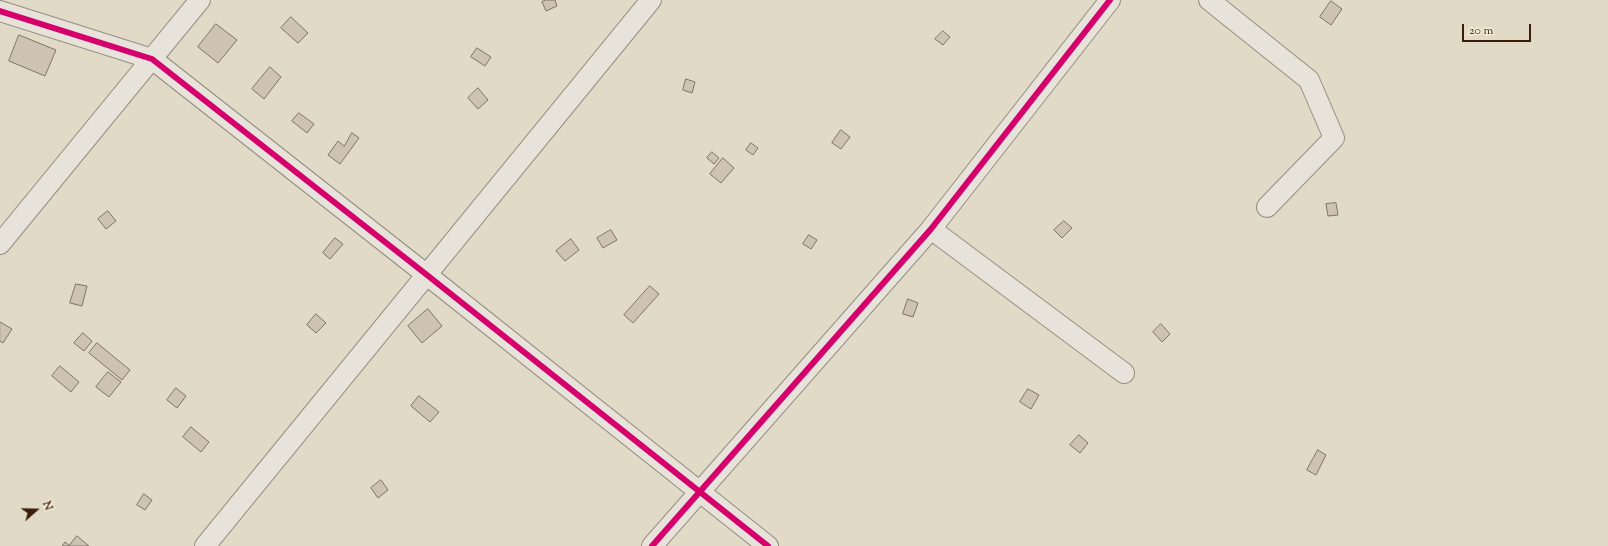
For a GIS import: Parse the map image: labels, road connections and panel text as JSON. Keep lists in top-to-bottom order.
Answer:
{
  "scale_bar": "20 m",
  "north": "right"
}
